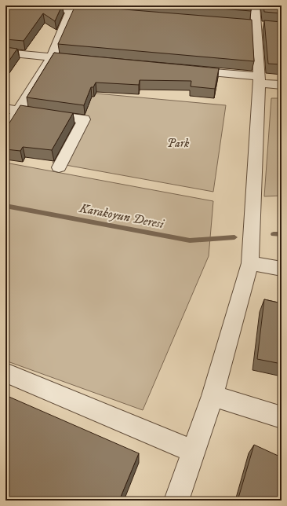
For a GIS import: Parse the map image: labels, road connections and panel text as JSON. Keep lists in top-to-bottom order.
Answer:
{
  "water": ["Karakoyun Deresi"],
  "parks": ["Park"]
}
